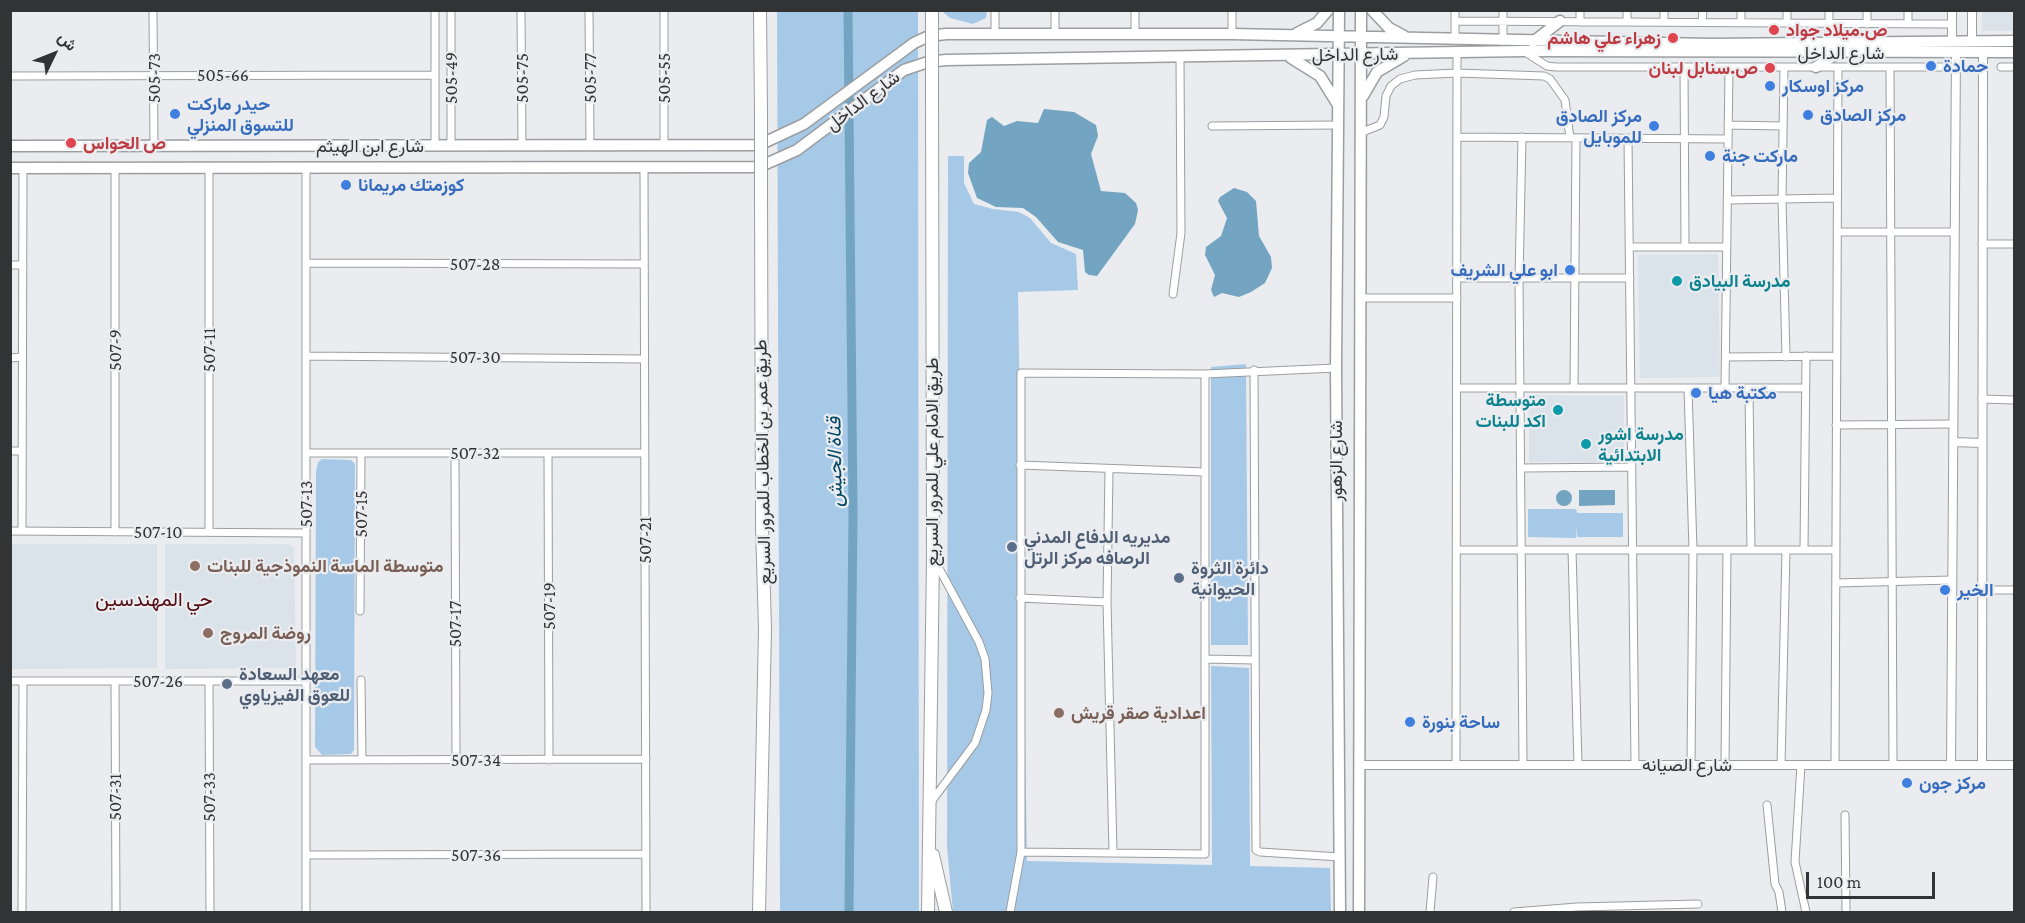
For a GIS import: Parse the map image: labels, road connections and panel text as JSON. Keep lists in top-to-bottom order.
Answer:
{
  "streets": {
    "highway": ["طريق عمر بن الخطاب للمرور السريع", "طريق الامام علي للمرور السريع"],
    "main road": ["شارع الداخل", "شارع ابن الهيثم", "شارع الزهور"],
    "street": [
      "505-66",
      "505-73",
      "505-49",
      "505-75",
      "505-77",
      "505-55",
      "507-28",
      "507-9",
      "507-11",
      "507-30",
      "507-32",
      "507-13",
      "507-15",
      "507-10",
      "507-21",
      "507-19",
      "507-17",
      "507-26",
      "507-34",
      "شارع الصيانه",
      "507-31",
      "507-33",
      "507-36"
    ]
  },
  "crossings": [
    ["شارع الداخل", "شارع ابن الهيثم"],
    ["شارع الداخل", "شارع الزهور"],
    ["505-66", "505-73"],
    ["505-66", "505-49"],
    ["505-73", "شارع ابن الهيثم"],
    ["505-49", "شارع ابن الهيثم"],
    ["505-75", "شارع ابن الهيثم"],
    ["505-77", "شارع ابن الهيثم"],
    ["505-55", "شارع ابن الهيثم"],
    ["شارع ابن الهيثم", "507-9"],
    ["شارع ابن الهيثم", "507-11"],
    ["شارع ابن الهيثم", "507-13"],
    ["شارع ابن الهيثم", "507-21"],
    ["507-28", "507-13"],
    ["507-28", "507-21"],
    ["507-9", "507-10"],
    ["507-11", "507-10"],
    ["507-30", "507-13"],
    ["507-30", "507-21"],
    ["507-32", "507-13"],
    ["507-32", "507-15"],
    ["507-32", "507-21"],
    ["507-32", "507-19"],
    ["507-32", "507-17"],
    ["شارع الزهور", "شارع الصيانه"],
    ["507-13", "507-10"],
    ["507-13", "507-26"],
    ["507-13", "507-34"],
    ["507-13", "507-36"],
    ["507-21", "507-34"],
    ["507-21", "507-36"],
    ["507-19", "507-34"],
    ["507-17", "507-34"],
    ["507-26", "507-31"],
    ["507-26", "507-33"]
  ],
  "districts": ["حي المهندسين"],
  "water": ["قناة الجيش"],
  "places": [
    "ص.ميلاد جواد",
    "زهراء علي هاشم",
    "حمادة",
    "ص.سنابل لبنان",
    "مركز اوسكار",
    "حيدر ماركت للتسوق المنزلي",
    "مركز الصادق",
    "مركز الصادق للموبايل",
    "ص الحواس",
    "ماركت جنة",
    "كوزمتك مريمانا",
    "ابو علي الشريف",
    "مدرسة البيادق",
    "مكتبة هيا",
    "متوسطة اكد للبنات",
    "مدرسة اشور الابتدائية",
    "مديريه الدفاع المدني الرصافه مركز الرتل",
    "متوسطة الماسة النموذجية للبنات",
    "دائرة الثروة الحيوانية",
    "الخير",
    "روضة المروج",
    "معهد السعادة للعوق الفيزياوي",
    "اعدادية صقر قريش",
    "ساحة بنورة",
    "مركز جون"
  ],
  "scale_bar": "100 m",
  "north": "top right"
}
